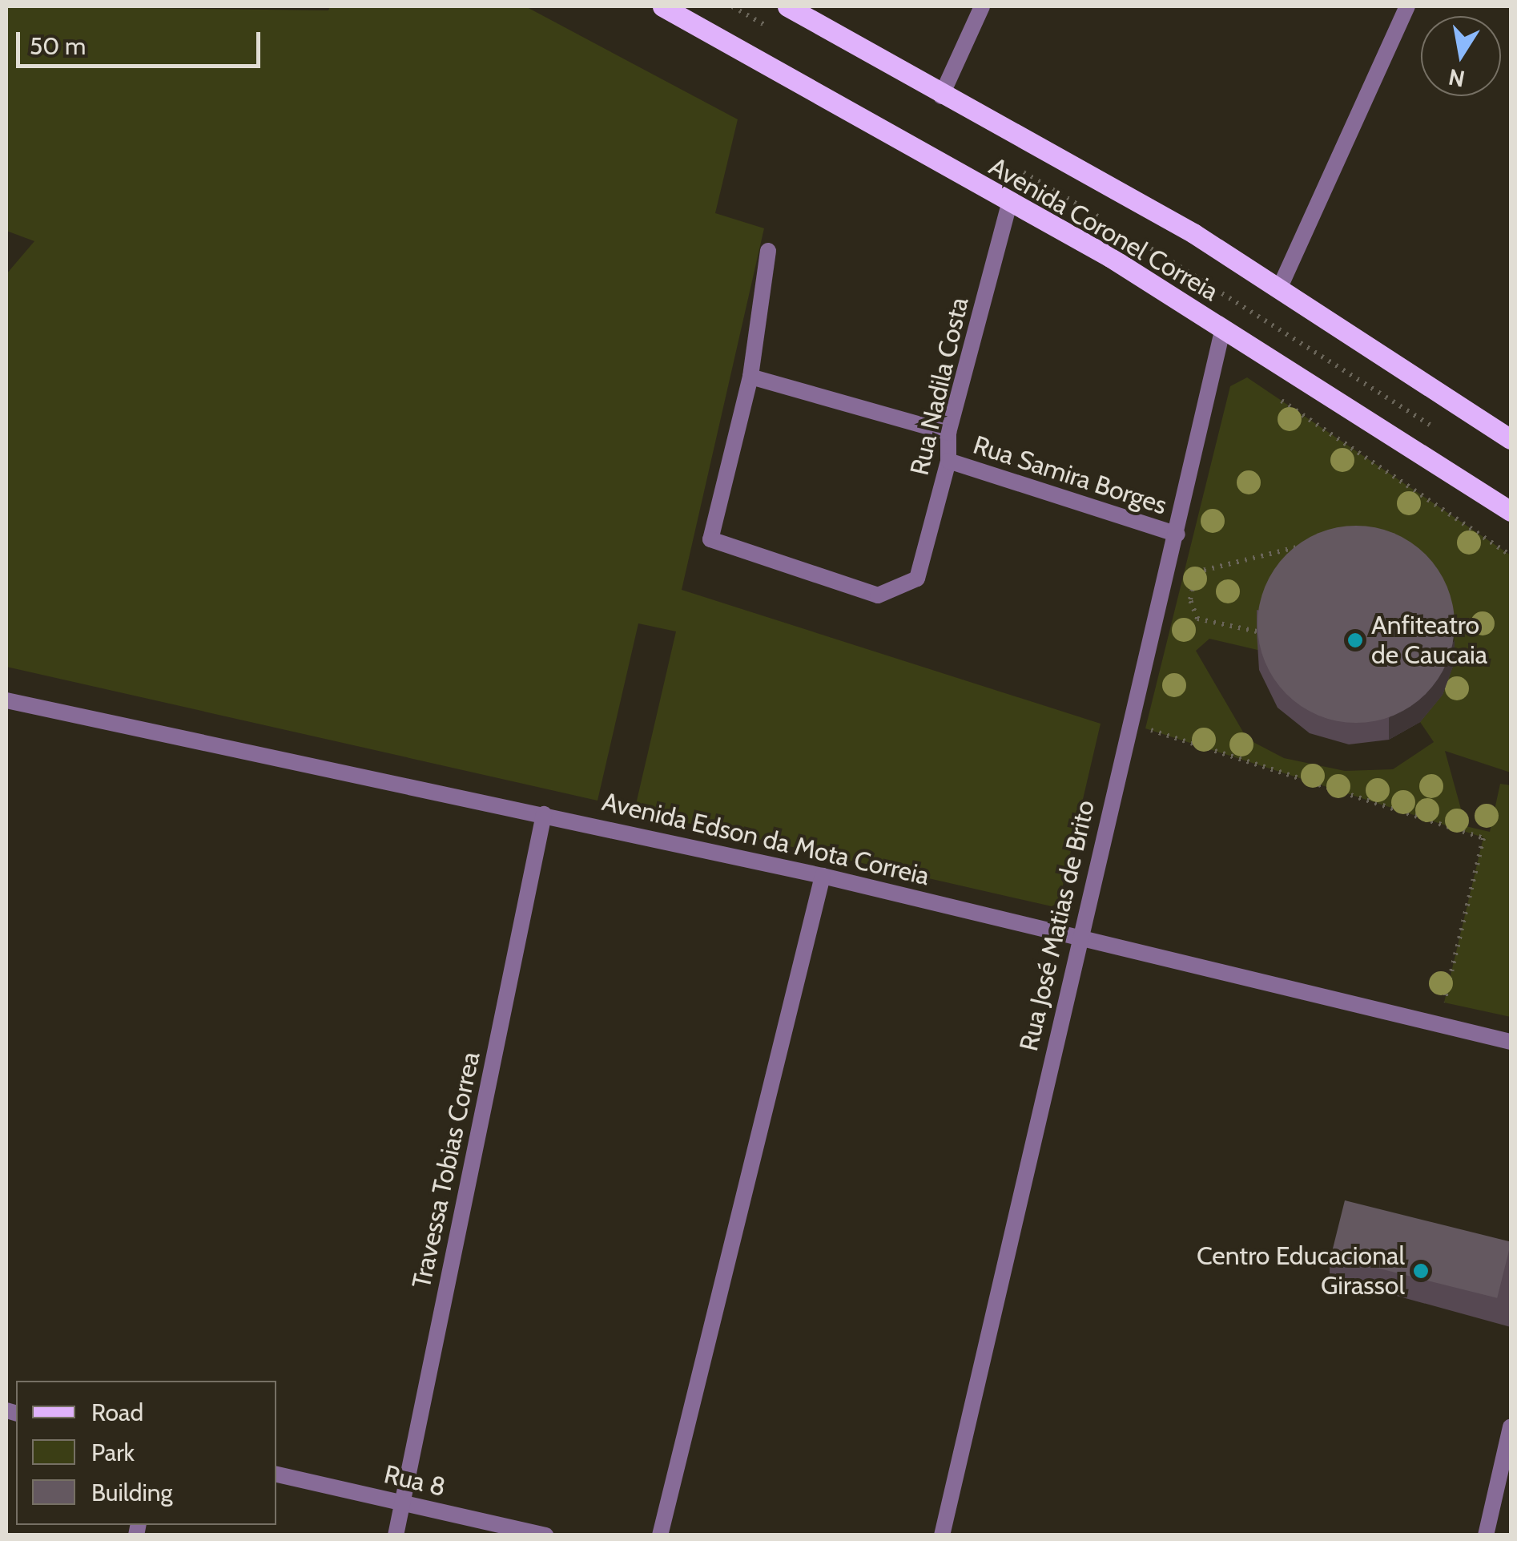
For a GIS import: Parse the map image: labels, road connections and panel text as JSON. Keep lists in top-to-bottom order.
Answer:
{
  "streets": {
    "main road": ["Avenida Coronel Correia"],
    "street": [
      "Rua Nadila Costa",
      "Rua Samira Borges",
      "Avenida Edson da Mota Correia",
      "Rua José Matias de Brito",
      "Travessa Tobias Correa",
      "Rua 8"
    ]
  },
  "crossings": [
    ["Avenida Coronel Correia", "Rua Nadila Costa"],
    ["Avenida Coronel Correia", "Rua José Matias de Brito"],
    ["Rua Nadila Costa", "Rua Samira Borges"],
    ["Rua Samira Borges", "Rua José Matias de Brito"],
    ["Avenida Edson da Mota Correia", "Rua José Matias de Brito"],
    ["Avenida Edson da Mota Correia", "Travessa Tobias Correa"],
    ["Travessa Tobias Correa", "Rua 8"]
  ],
  "places": ["Anfiteatro de Caucaia", "Centro Educacional Girassol"],
  "legend": ["Road", "Park", "Building"],
  "scale_bar": "50 m",
  "north": "bottom"
}
